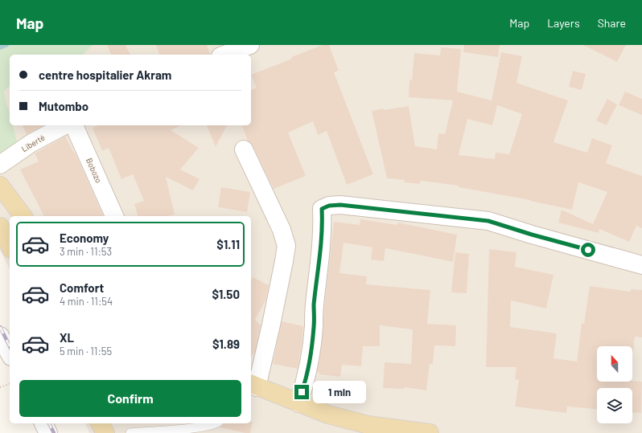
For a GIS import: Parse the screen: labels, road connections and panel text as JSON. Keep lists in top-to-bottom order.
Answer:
{
  "streets": {
    "street": ["Liberté", "Bobozo"]
  },
  "north": "top",
  "page": {
    "header": "Map",
    "nav": ["Map", "Layers", "Share"],
    "banner": ["centre hospitalier Akram", "Mutombo"],
    "list": [
      {
        "name": "Economy",
        "note": "3 min · 11:53",
        "value": "$1.11"
      },
      {
        "name": "Comfort",
        "note": "4 min · 11:54",
        "value": "$1.50"
      },
      {
        "name": "XL",
        "note": "5 min · 11:55",
        "value": "$1.89"
      }
    ],
    "buttons": "Confirm",
    "bubble": "1 min"
  }
}
